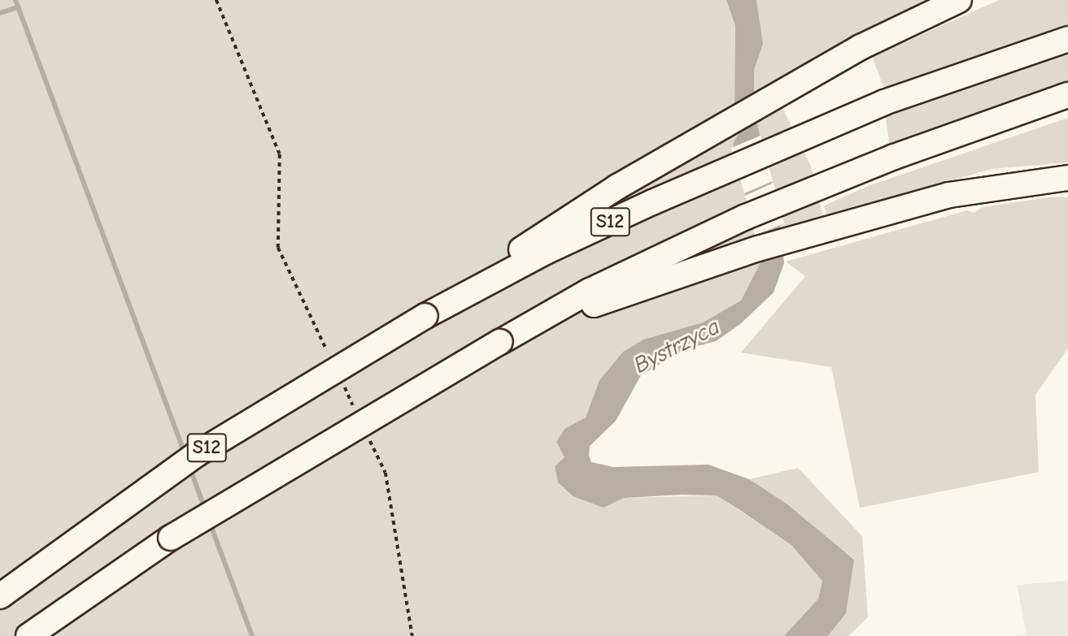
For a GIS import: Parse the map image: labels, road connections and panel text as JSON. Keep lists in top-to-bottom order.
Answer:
{
  "streets": {
    "highway": ["S12"]
  },
  "water": ["Bystrzyca"]
}
